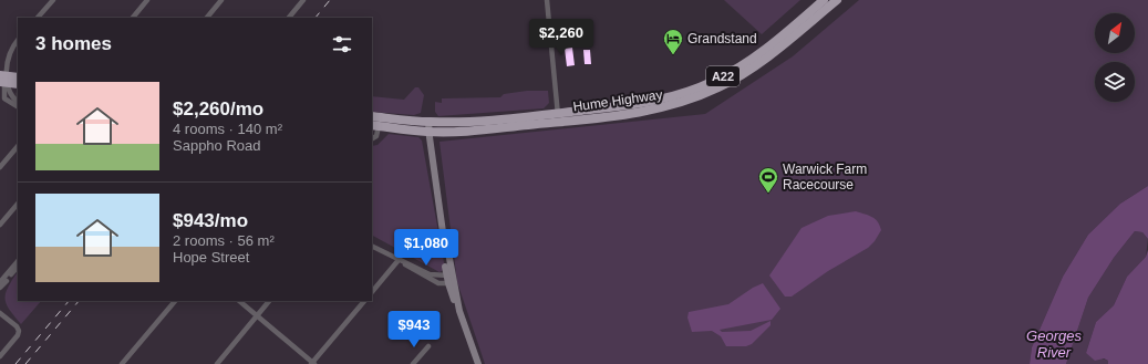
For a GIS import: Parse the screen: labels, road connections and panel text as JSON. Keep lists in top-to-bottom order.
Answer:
{
  "streets": {
    "highway": ["A22", "Hume Highway"]
  },
  "water": ["Georges River"],
  "places": {
    "hotel": ["Grandstand"],
    "sports": ["Warwick Farm Racecourse"]
  },
  "north": "top right",
  "page": {
    "heading": "3 homes",
    "price": ["$2,260", "$1,080", "$943"],
    "list": [
      {
        "name": "$2,260/mo",
        "note": "4 rooms · 140 m² · Sappho Road"
      },
      {
        "name": "$943/mo",
        "note": "2 rooms · 56 m² · Hope Street"
      }
    ]
  }
}
